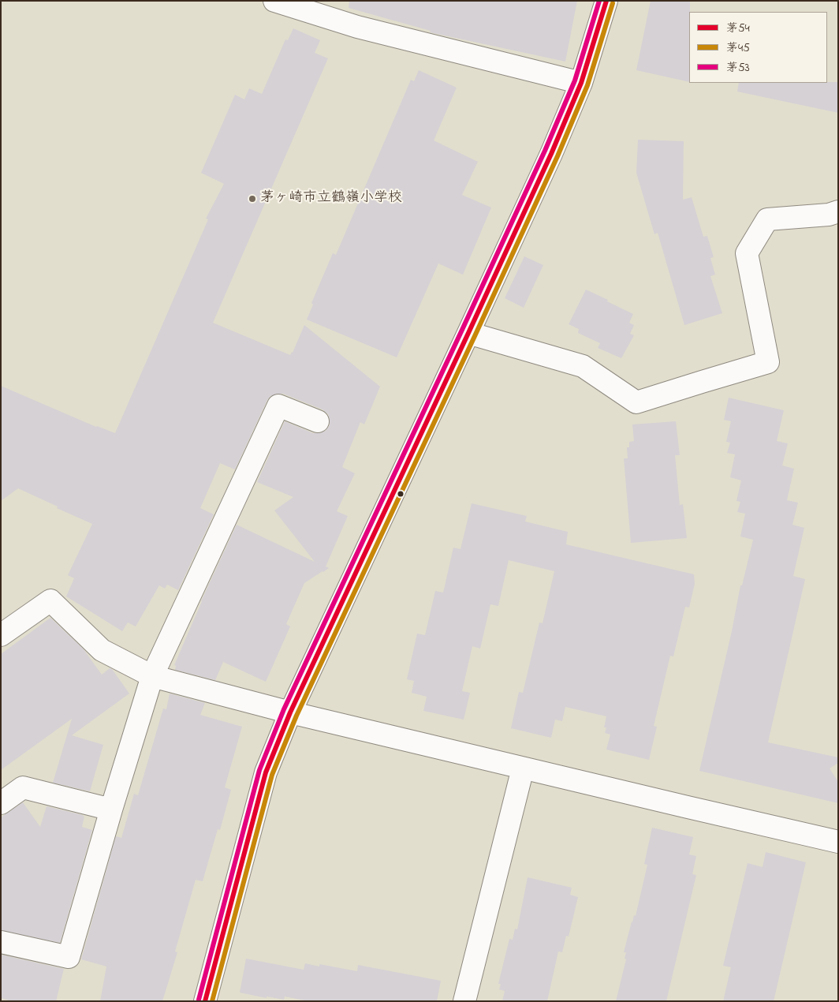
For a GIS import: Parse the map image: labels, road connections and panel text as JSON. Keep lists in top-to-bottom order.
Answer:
{
  "places": ["茅ヶ崎市立鶴嶺小学校"],
  "lines": ["transit line 茅54", "transit line 茅53", "transit line 茅45"],
  "legend": ["茅54", "茅45", "茅53"]
}
